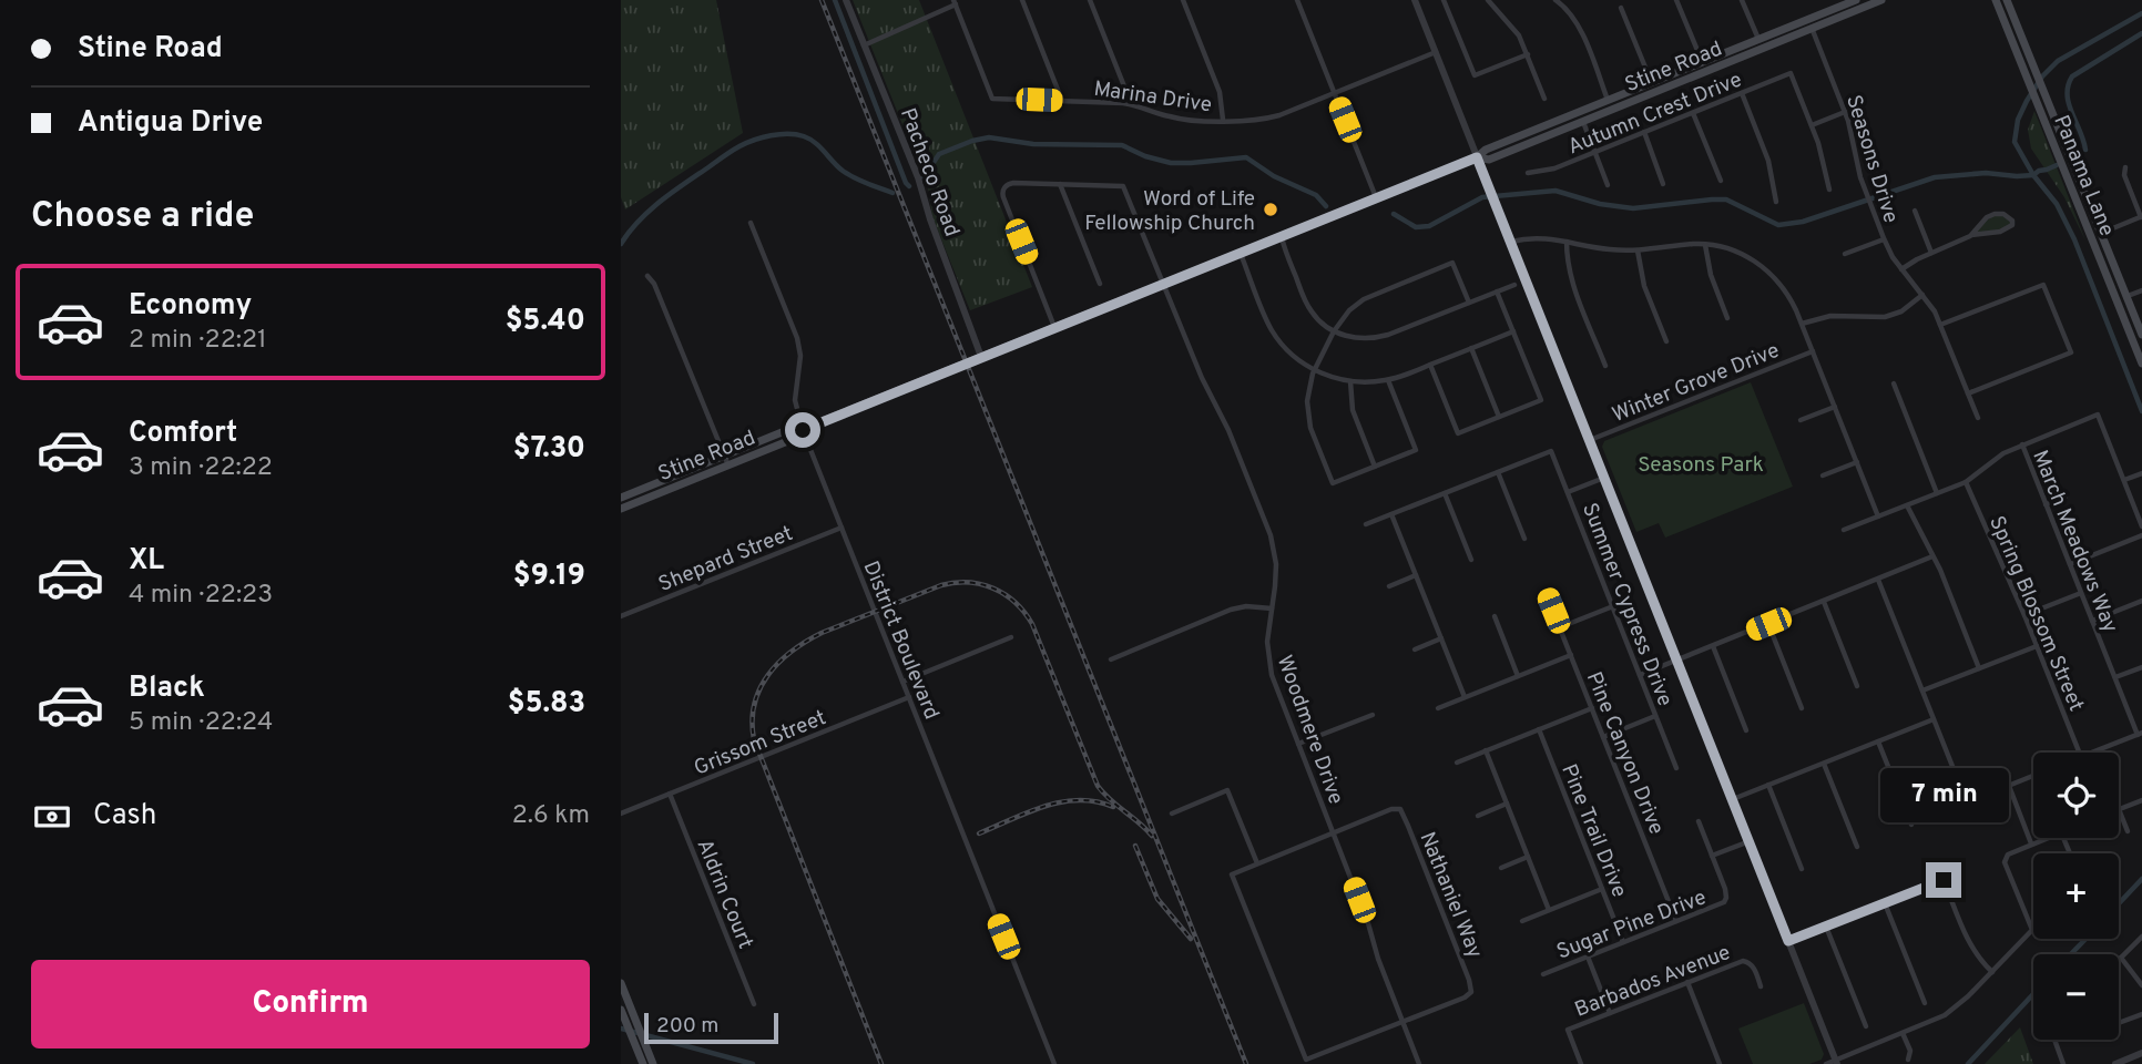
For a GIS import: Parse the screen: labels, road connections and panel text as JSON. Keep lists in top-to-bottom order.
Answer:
{
  "streets": {
    "main road": ["Stine Road", "Panama Lane"],
    "street": [
      "Marina Drive",
      "Autumn Crest Drive",
      "Seasons Drive",
      "Pacheco Road",
      "Winter Grove Drive",
      "March Meadows Way",
      "Shepard Street",
      "Summer Cypress Drive",
      "Spring Blossom Street",
      "District Boulevard",
      "Woodmere Drive",
      "Grissom Street",
      "Pine Canyon Drive",
      "Pine Trail Drive",
      "Aldrin Court",
      "Nathaniel Way",
      "Sugar Pine Drive",
      "Barbados Avenue"
    ]
  },
  "crossings": [
    ["Stine Road", "Seasons Drive"],
    ["Stine Road", "Pacheco Road"],
    ["Stine Road", "District Boulevard"],
    ["Stine Road", "Woodmere Drive"],
    ["Shepard Street", "District Boulevard"],
    ["District Boulevard", "Grissom Street"],
    ["Woodmere Drive", "Nathaniel Way"],
    ["Grissom Street", "Aldrin Court"],
    ["Pine Canyon Drive", "Sugar Pine Drive"],
    ["Pine Trail Drive", "Sugar Pine Drive"]
  ],
  "parks": ["Seasons Park"],
  "places": ["Word of Life Fellowship Church"],
  "scale_bar": "200 m",
  "page": {
    "banner": ["Stine Road", "Antigua Drive"],
    "heading": "Choose a ride",
    "list": [
      {
        "name": "Economy",
        "note": "2 min · 22:21",
        "value": "$5.40"
      },
      {
        "name": "Comfort",
        "note": "3 min · 22:22",
        "value": "$7.30"
      },
      {
        "name": "XL",
        "note": "4 min · 22:23",
        "value": "$9.19"
      },
      {
        "name": "Black",
        "note": "5 min · 22:24",
        "value": "$5.83"
      }
    ],
    "map_buttons": ["+", "−"],
    "bubble": "7 min",
    "pay": ["Cash", "2.6 km"],
    "buttons": "Confirm",
    "scale": "200 m"
  }
}
